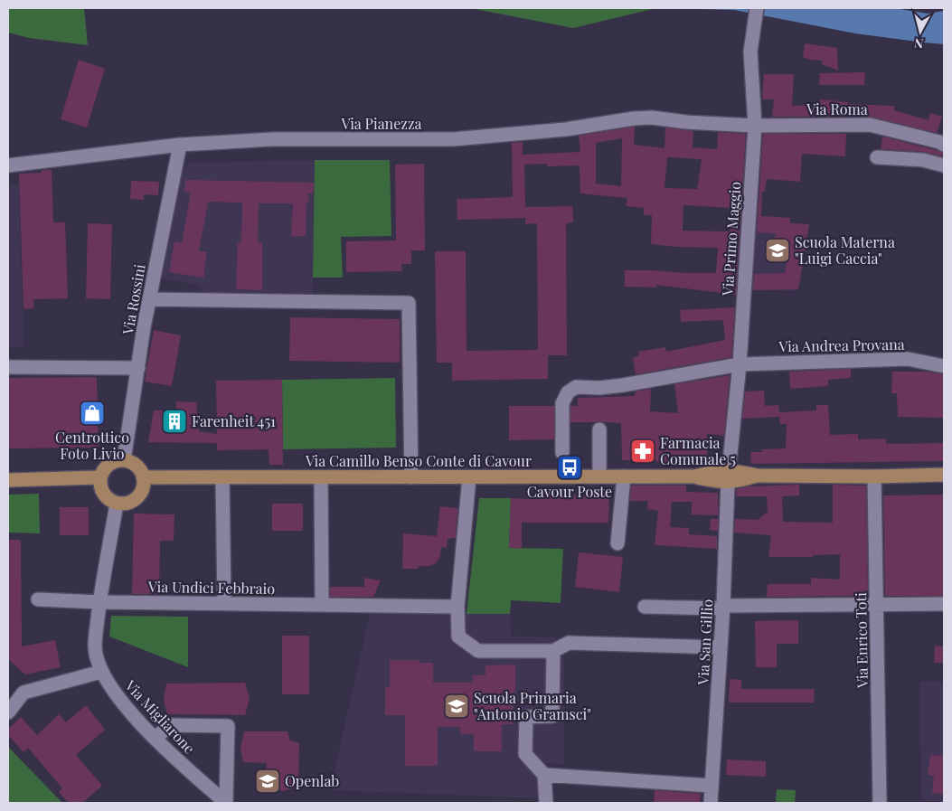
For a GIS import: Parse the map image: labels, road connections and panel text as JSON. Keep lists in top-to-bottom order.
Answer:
{
  "streets": {
    "main road": ["Via Camillo Benso Conte di Cavour"],
    "street": [
      "Via Roma",
      "Via Pianezza",
      "Via Primo Maggio",
      "Via Rossini",
      "Via Andrea Provana",
      "Via Undici Febbraio",
      "Via Enrico Toti",
      "Via San Gillio",
      "Via Migliarone"
    ]
  },
  "crossings": [
    ["Via Roma", "Via Pianezza"],
    ["Via Roma", "Via Primo Maggio"],
    ["Via Pianezza", "Via Primo Maggio"],
    ["Via Pianezza", "Via Rossini"],
    ["Via Primo Maggio", "Via Andrea Provana"],
    ["Via Primo Maggio", "Via Camillo Benso Conte di Cavour"],
    ["Via Primo Maggio", "Via San Gillio"],
    ["Via Rossini", "Via Camillo Benso Conte di Cavour"],
    ["Via Rossini", "Via Migliarone"],
    ["Via Camillo Benso Conte di Cavour", "Via Enrico Toti"],
    ["Via Camillo Benso Conte di Cavour", "Via San Gillio"],
    ["Via Camillo Benso Conte di Cavour", "Via Migliarone"],
    ["Via Undici Febbraio", "Via Migliarone"]
  ],
  "places": {
    "school or university": ["Scuola Materna \"Luigi Caccia\"", "Scuola Primaria \"Antonio Gramsci\"", "Openlab"],
    "shop": ["Centrottico Foto Livio"],
    "building": ["Farenheit 451"],
    "pharmacy": ["Farmacia Comunale 5"],
    "bus stop": ["Cavour Poste"]
  },
  "north": "bottom"
}
